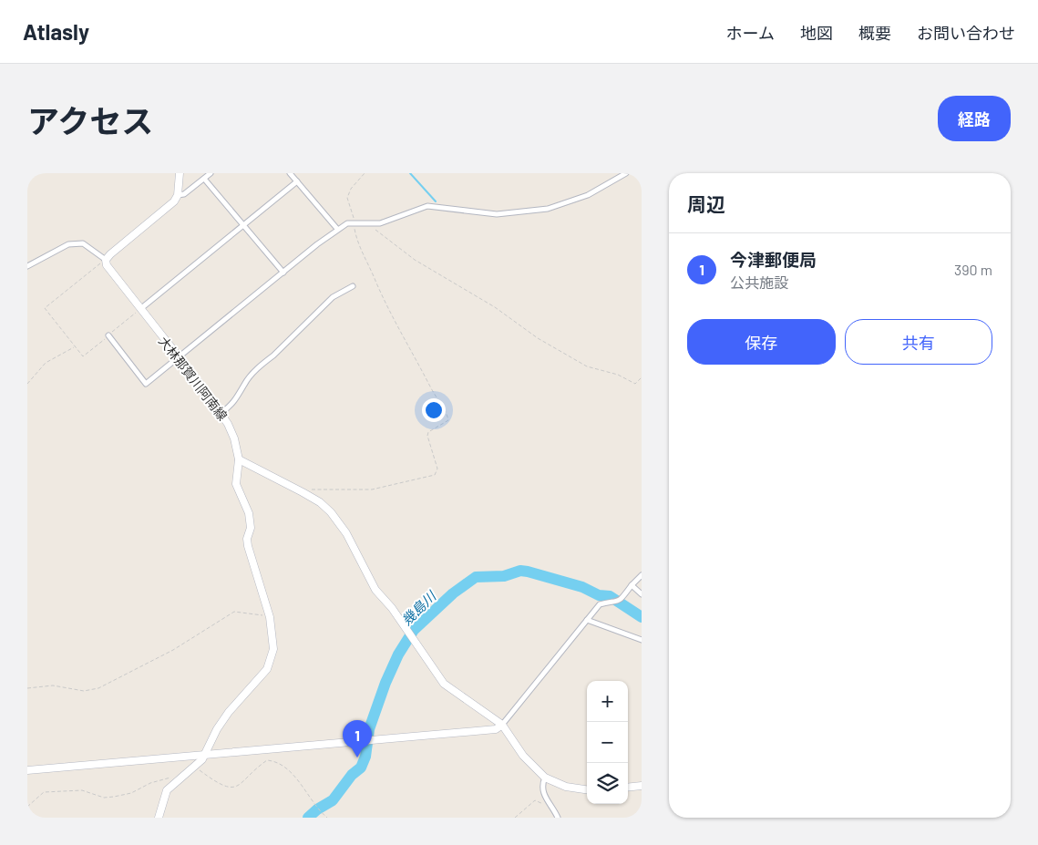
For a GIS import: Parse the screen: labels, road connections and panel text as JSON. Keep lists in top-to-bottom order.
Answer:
{
  "streets": {
    "main road": ["大林那賀川阿南線"]
  },
  "water": ["幾島川"],
  "page": {
    "header": "Atlasly",
    "nav": [
      "ホーム",
      "地図",
      "概要",
      "お問い合わせ"
    ],
    "title": "アクセス",
    "buttons": [
      "経路",
      ["保存", "共有"]
    ],
    "heading": "周辺",
    "list": [
      {
        "mark": "1",
        "name": "今津郵便局",
        "note": "公共施設",
        "value": "390 m"
      }
    ],
    "map_buttons": ["+", "−"],
    "pins": "1"
  }
}
